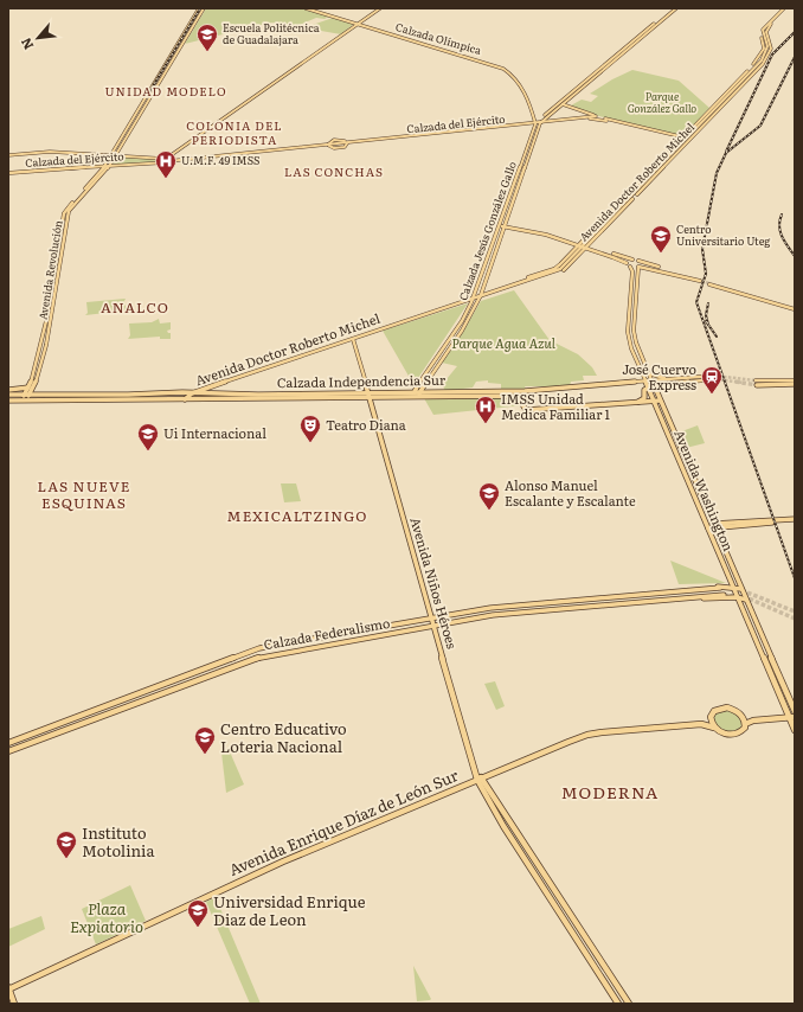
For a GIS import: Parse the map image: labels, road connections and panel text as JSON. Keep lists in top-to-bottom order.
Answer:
{
  "streets": {
    "main road": [
      "Calzada Olímpica",
      "Calzada del Ejército",
      "Avenida Doctor Roberto Michel",
      "Calzada Jesús González Gallo",
      "Avenida Revolución",
      "Calzada Independencia Sur",
      "Avenida Washington",
      "Avenida Niños Héroes",
      "Calzada Federalismo",
      "Avenida Enrique Díaz de León Sur"
    ]
  },
  "crossings": [
    ["Calzada Olímpica", "Calzada del Ejército"],
    ["Calzada Olímpica", "Calzada Jesús González Gallo"],
    ["Calzada del Ejército", "Calzada Jesús González Gallo"],
    ["Calzada del Ejército", "Avenida Revolución"],
    ["Avenida Doctor Roberto Michel", "Calzada Jesús González Gallo"],
    ["Avenida Doctor Roberto Michel", "Calzada Independencia Sur"],
    ["Avenida Doctor Roberto Michel", "Avenida Niños Héroes"],
    ["Calzada Jesús González Gallo", "Calzada Independencia Sur"],
    ["Avenida Revolución", "Calzada Independencia Sur"],
    ["Calzada Independencia Sur", "Avenida Washington"],
    ["Calzada Independencia Sur", "Avenida Niños Héroes"],
    ["Avenida Washington", "Calzada Federalismo"],
    ["Avenida Niños Héroes", "Calzada Federalismo"],
    ["Avenida Niños Héroes", "Avenida Enrique Díaz de León Sur"]
  ],
  "districts": [
    "UNIDAD MODELO",
    "COLONIA DEL PERIODISTA",
    "LAS CONCHAS",
    "ANALCO",
    "LAS NUEVE ESQUINAS",
    "MEXICALTZINGO",
    "MODERNA"
  ],
  "parks": ["Parque González Gallo", "Parque Agua Azul", "Plaza Expiatorio"],
  "places": {
    "school or university": [
      "Escuela Politécnica de Guadalajara",
      "Centro Universitario Uteg",
      "Ui Internacional",
      "Alonso Manuel Escalante y Escalante",
      "Centro Educativo Loteria Nacional",
      "Instituto Motolinia",
      "Universidad Enrique Diaz de Leon"
    ],
    "hospital": ["U.M.F. 49 IMSS", "IMSS Unidad Medica Familiar 1"],
    "station": ["José Cuervo Express"],
    "theatre": ["Teatro Diana"]
  },
  "north": "bottom left"
}
